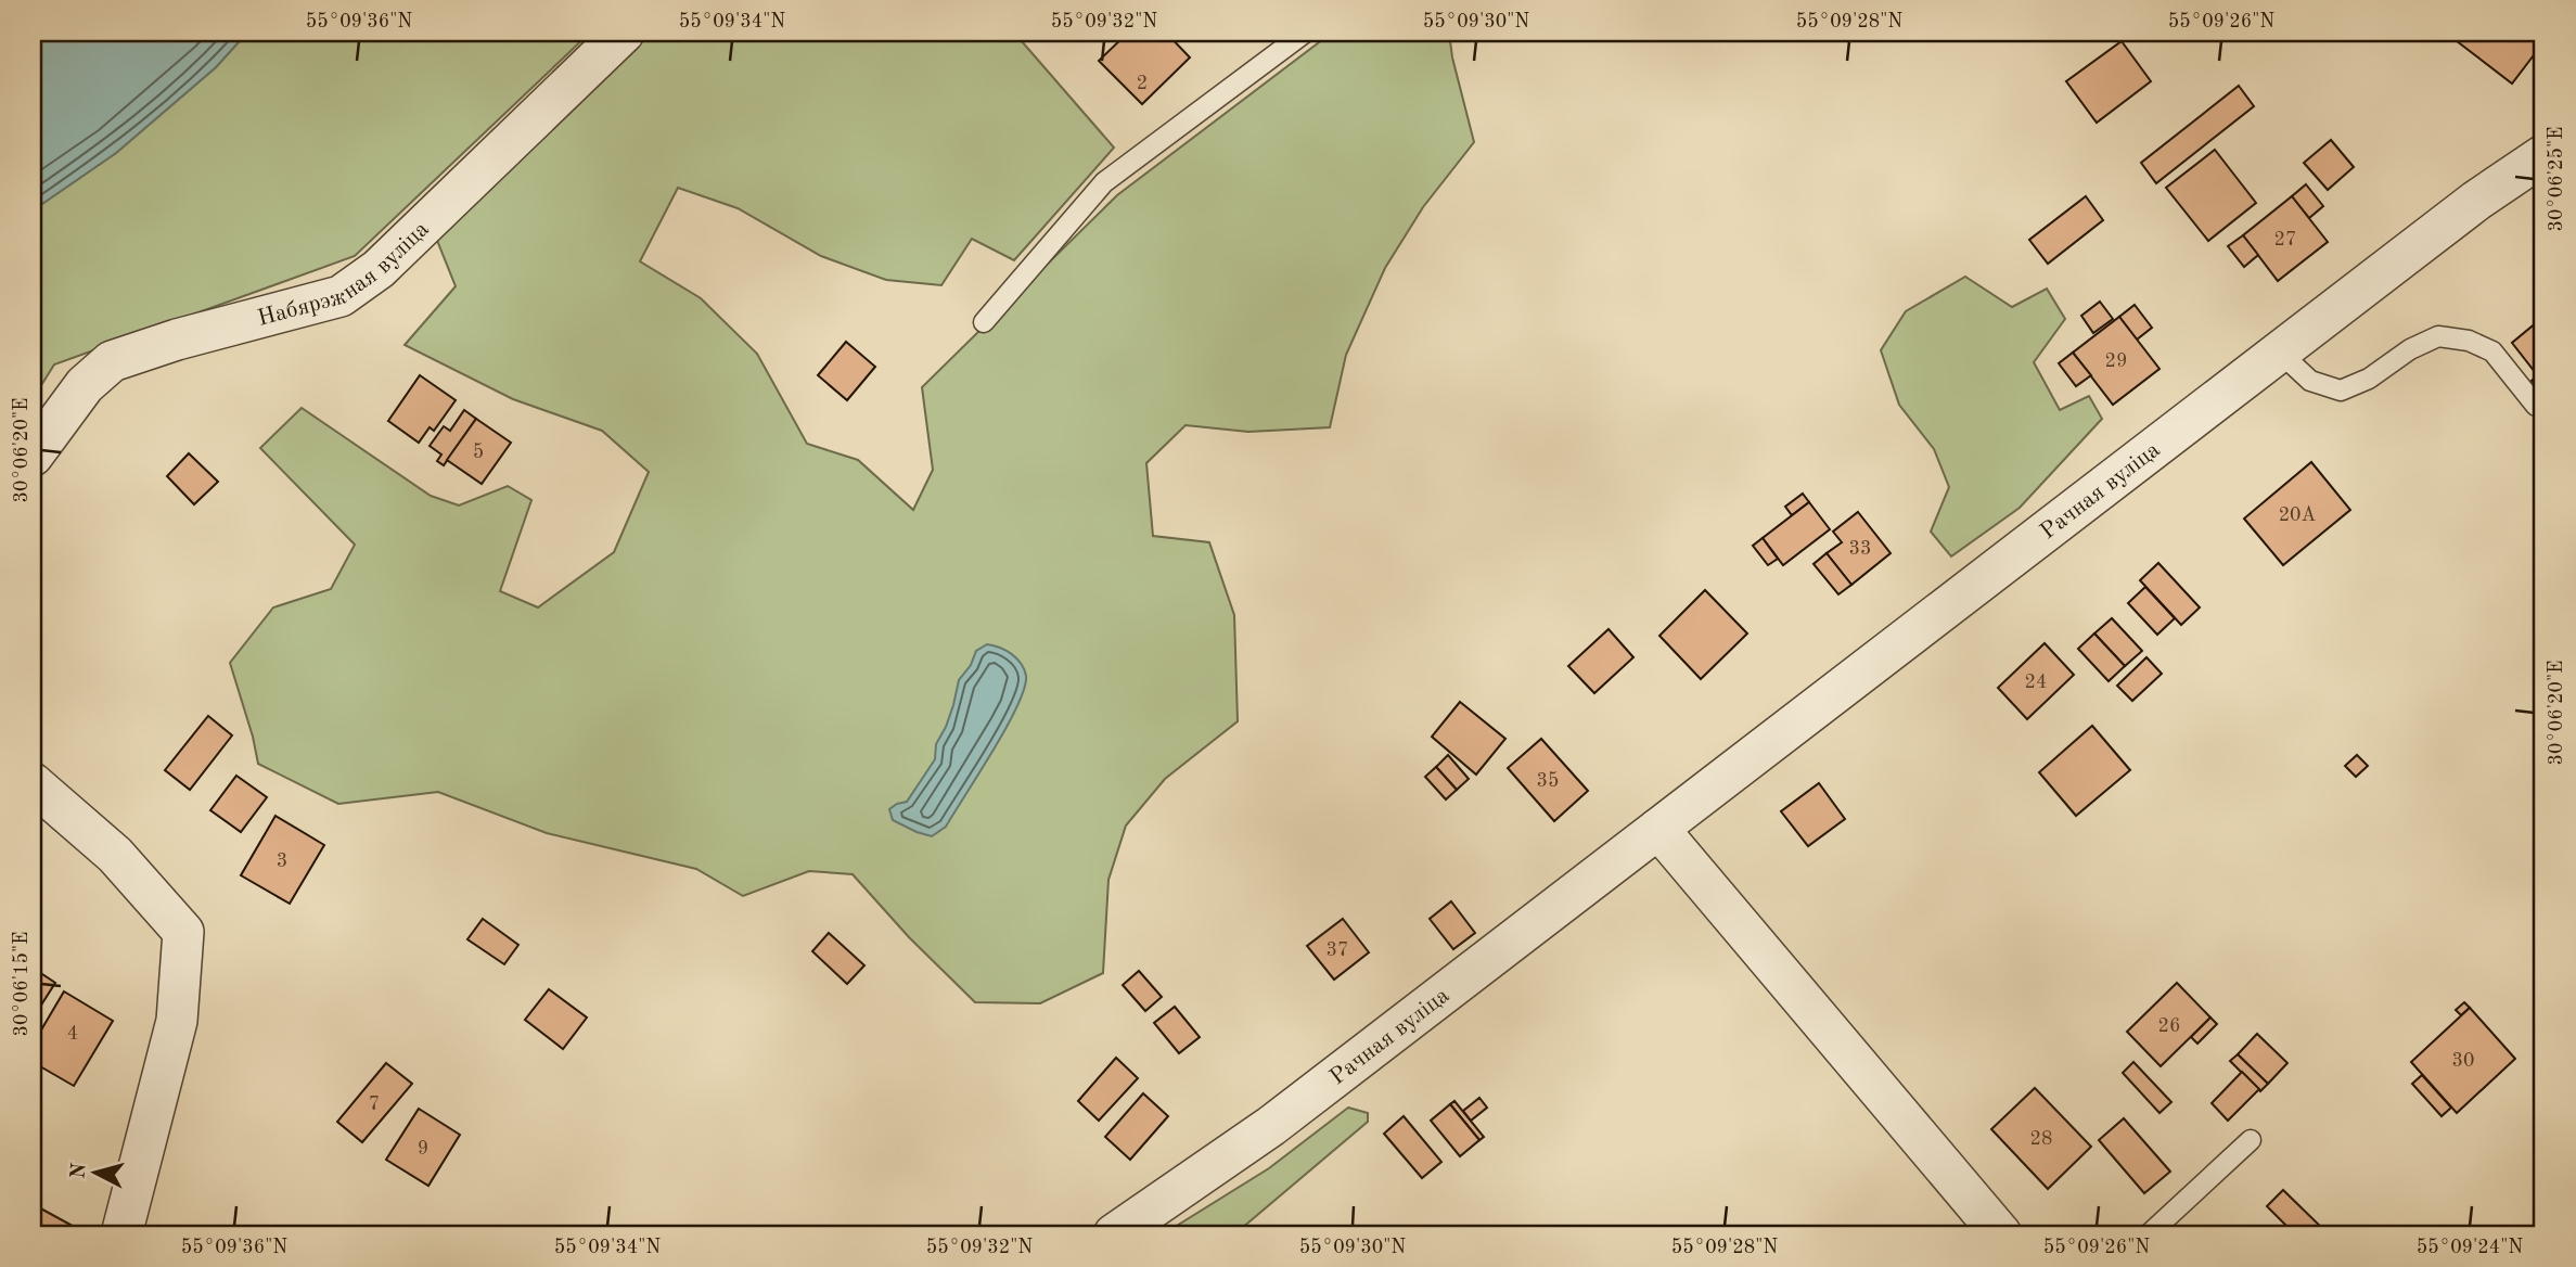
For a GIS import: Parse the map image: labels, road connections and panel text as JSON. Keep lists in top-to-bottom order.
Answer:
{
  "streets": {
    "street": ["Набярэжная вуліца", "Рачная вуліца"]
  },
  "house_numbers": [
    "2",
    "27",
    "29",
    "5",
    "20А",
    "33",
    "24",
    "35",
    "3",
    "37",
    "26",
    "4",
    "30",
    "7",
    "28",
    "9"
  ],
  "north": "left",
  "coordinates": [
    "55°09'36\"N",
    "55°09'34\"N",
    "55°09'32\"N",
    "55°09'30\"N",
    "55°09'28\"N",
    "55°09'26\"N",
    "30°06'25\"E",
    "30°06'20\"E",
    "30°06'15\"E",
    "55°09'24\"N"
  ]
}
